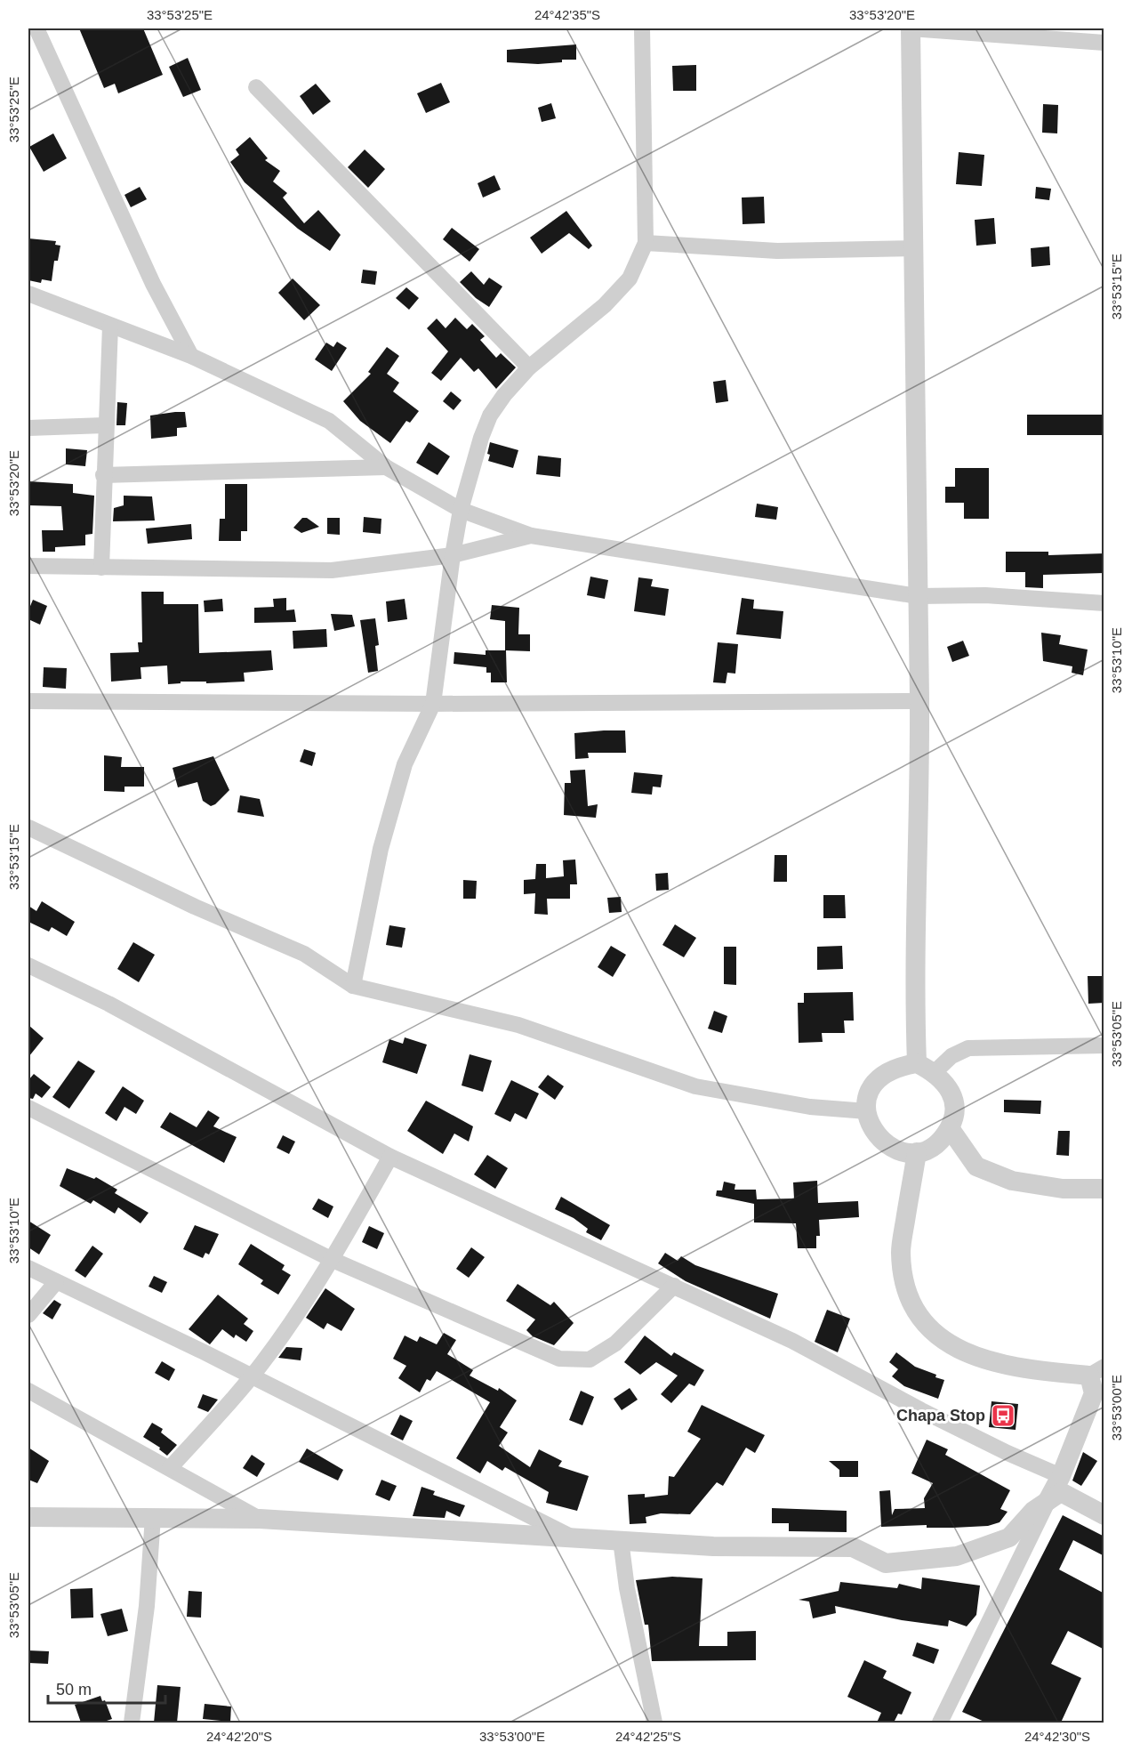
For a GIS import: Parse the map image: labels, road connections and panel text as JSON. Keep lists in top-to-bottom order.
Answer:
{
  "places": {
    "bus stop": ["Chapa Stop"]
  },
  "scale_bar": "50 m",
  "coordinates": [
    "33°53'25\"E",
    "24°42'35\"S",
    "33°53'20\"E",
    "33°53'15\"E",
    "33°53'10\"E",
    "33°53'05\"E",
    "33°53'00\"E",
    "24°42'20\"S",
    "24°42'25\"S",
    "24°42'30\"S"
  ]
}
